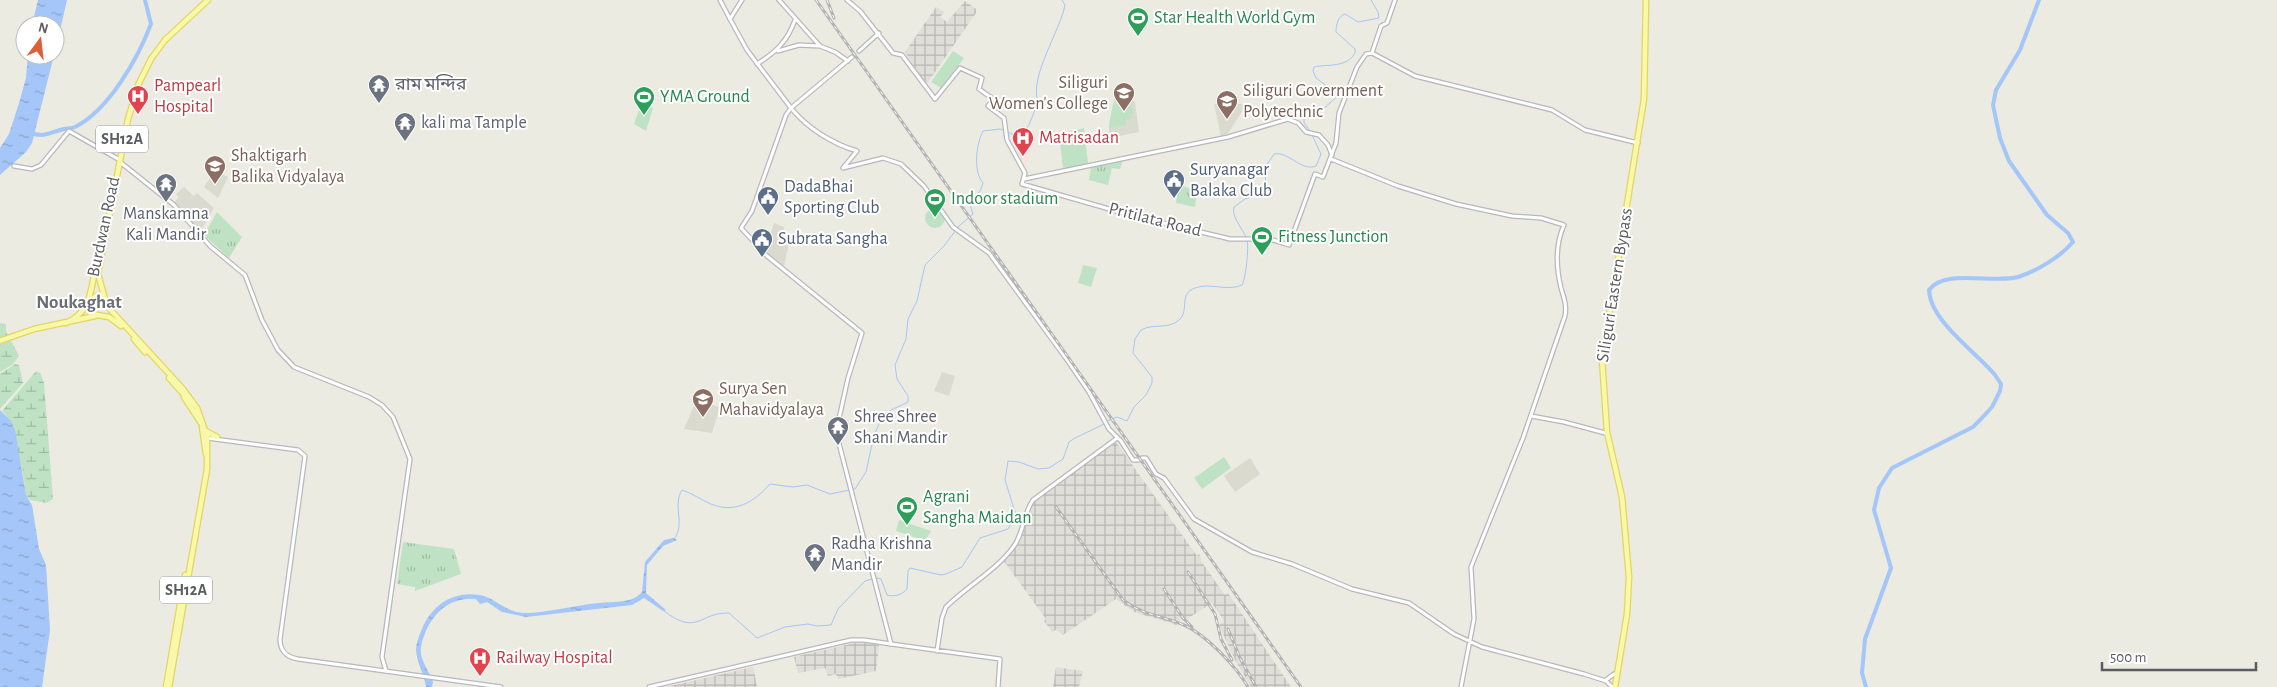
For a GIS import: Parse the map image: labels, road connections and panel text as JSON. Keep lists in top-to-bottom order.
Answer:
{
  "streets": {
    "main road": ["SH12A", "Burdwan Road", "Siliguri Eastern Bypass"],
    "street": ["Pritilata Road"]
  },
  "crossings": [
    ["SH12A", "Burdwan Road"]
  ],
  "districts": ["Noukaghat"],
  "places": {
    "sports": [
      "Star Health World Gym",
      "YMA Ground",
      "Indoor stadium",
      "Fitness Junction",
      "Agrani Sangha Maidan"
    ],
    "temple": [
      "রাম মন্দির",
      "kali ma Tample",
      "Manskamna Kali Mandir",
      "Shree Shree Shani Mandir",
      "Radha Krishna Mandir"
    ],
    "school or university": [
      "Siliguri Women's College",
      "Siliguri Government Polytechnic",
      "Shaktigarh Balika Vidyalaya",
      "Surya Sen Mahavidyalaya"
    ],
    "hospital": ["Pampearl Hospital", "Matrisadan", "Railway Hospital"],
    "public building": ["Suryanagar Balaka Club", "DadaBhai Sporting Club", "Subrata Sangha"]
  },
  "scale_bar": "500 m",
  "north": "top"
}
